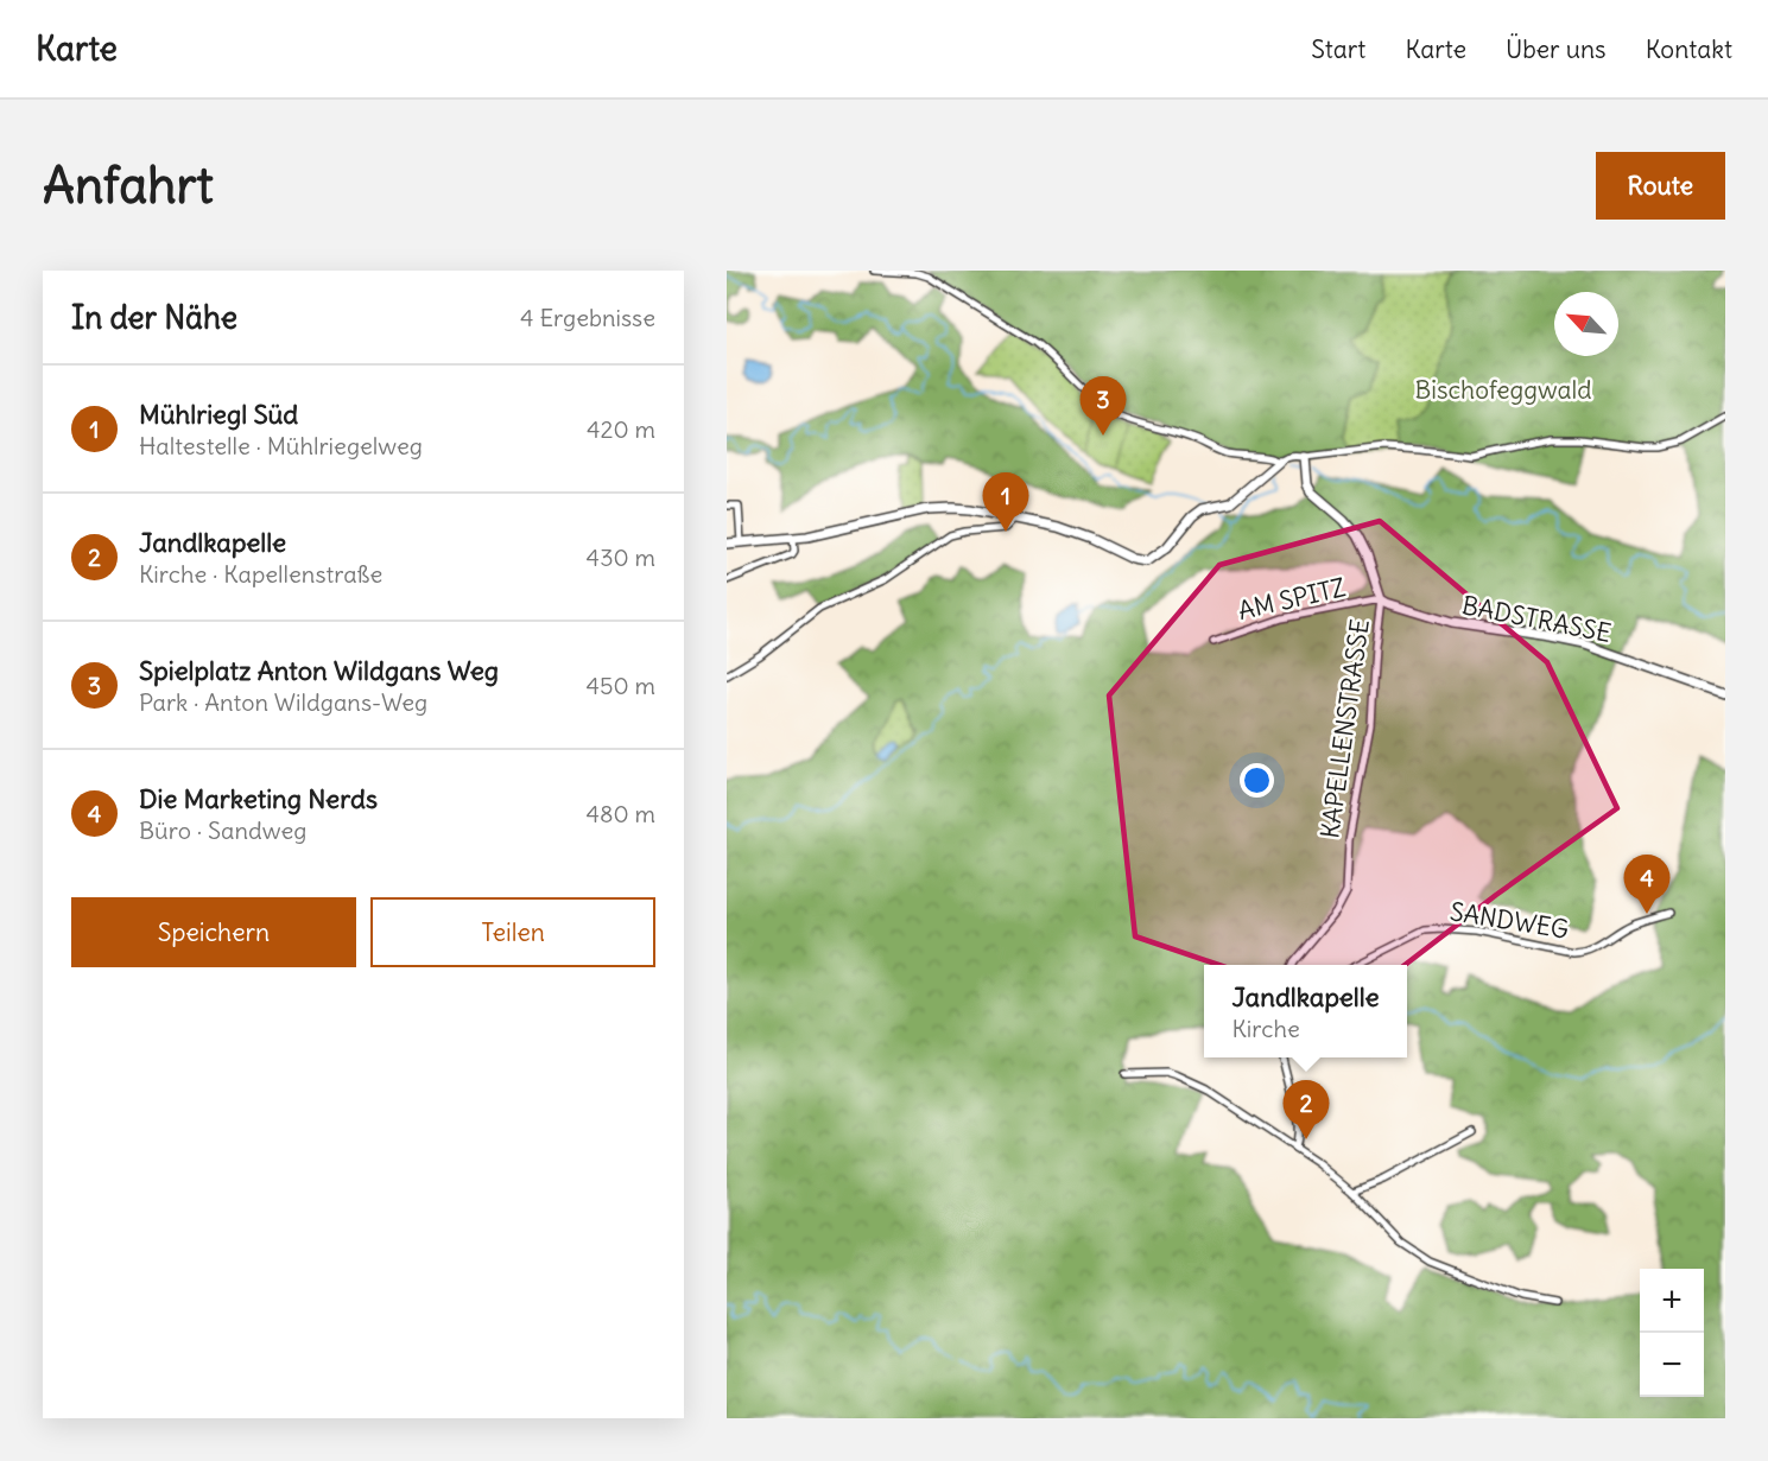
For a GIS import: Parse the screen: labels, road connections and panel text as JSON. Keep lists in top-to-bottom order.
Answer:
{
  "streets": {
    "street": [
      "AM SPITZ",
      "BADSTRASSE",
      "KAPELLENSTRASSE",
      "SANDWEG"
    ]
  },
  "crossings": [
    ["AM SPITZ", "BADSTRASSE"],
    ["AM SPITZ", "KAPELLENSTRASSE"],
    ["BADSTRASSE", "KAPELLENSTRASSE"]
  ],
  "parks": ["Bischofeggwald"],
  "north": "top left",
  "page": {
    "header": "Karte",
    "nav": [
      "Start",
      "Karte",
      "Über uns",
      "Kontakt"
    ],
    "buttons": [
      "Route",
      ["Speichern", "Teilen"]
    ],
    "title": "Anfahrt",
    "heading": ["In der Nähe", "4 Ergebnisse"],
    "list": [
      {
        "mark": "1",
        "name": "Mühlriegl Süd",
        "note": "Haltestelle · Mühlriegelweg",
        "value": "420 m"
      },
      {
        "mark": "2",
        "name": "Jandlkapelle",
        "note": "Kirche · Kapellenstraße",
        "value": "430 m"
      },
      {
        "mark": "3",
        "name": "Spielplatz Anton Wildgans Weg",
        "note": "Park · Anton Wildgans-Weg",
        "value": "450 m"
      },
      {
        "mark": "4",
        "name": "Die Marketing Nerds",
        "note": "Büro · Sandweg",
        "value": "480 m"
      }
    ],
    "pins": [
      "3",
      "1",
      "4",
      "2"
    ],
    "popup": ["Jandlkapelle", "Kirche"],
    "map_buttons": ["+", "−"]
  }
}
